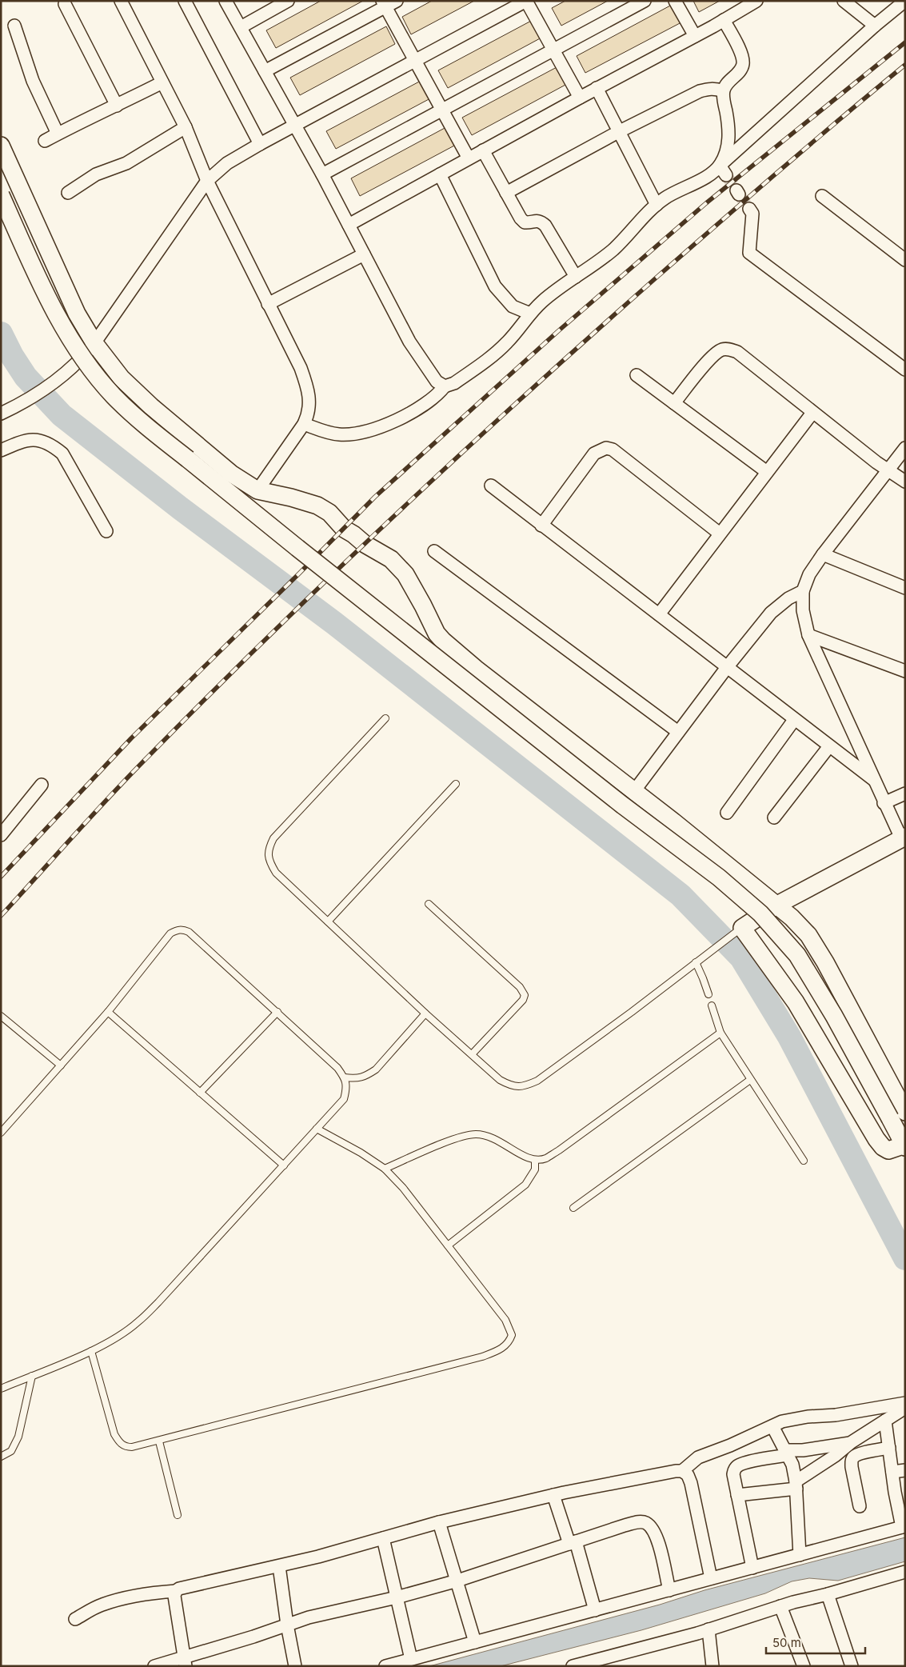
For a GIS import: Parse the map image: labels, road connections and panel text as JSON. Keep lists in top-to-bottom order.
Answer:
{
  "scale_bar": "50 m"
}
